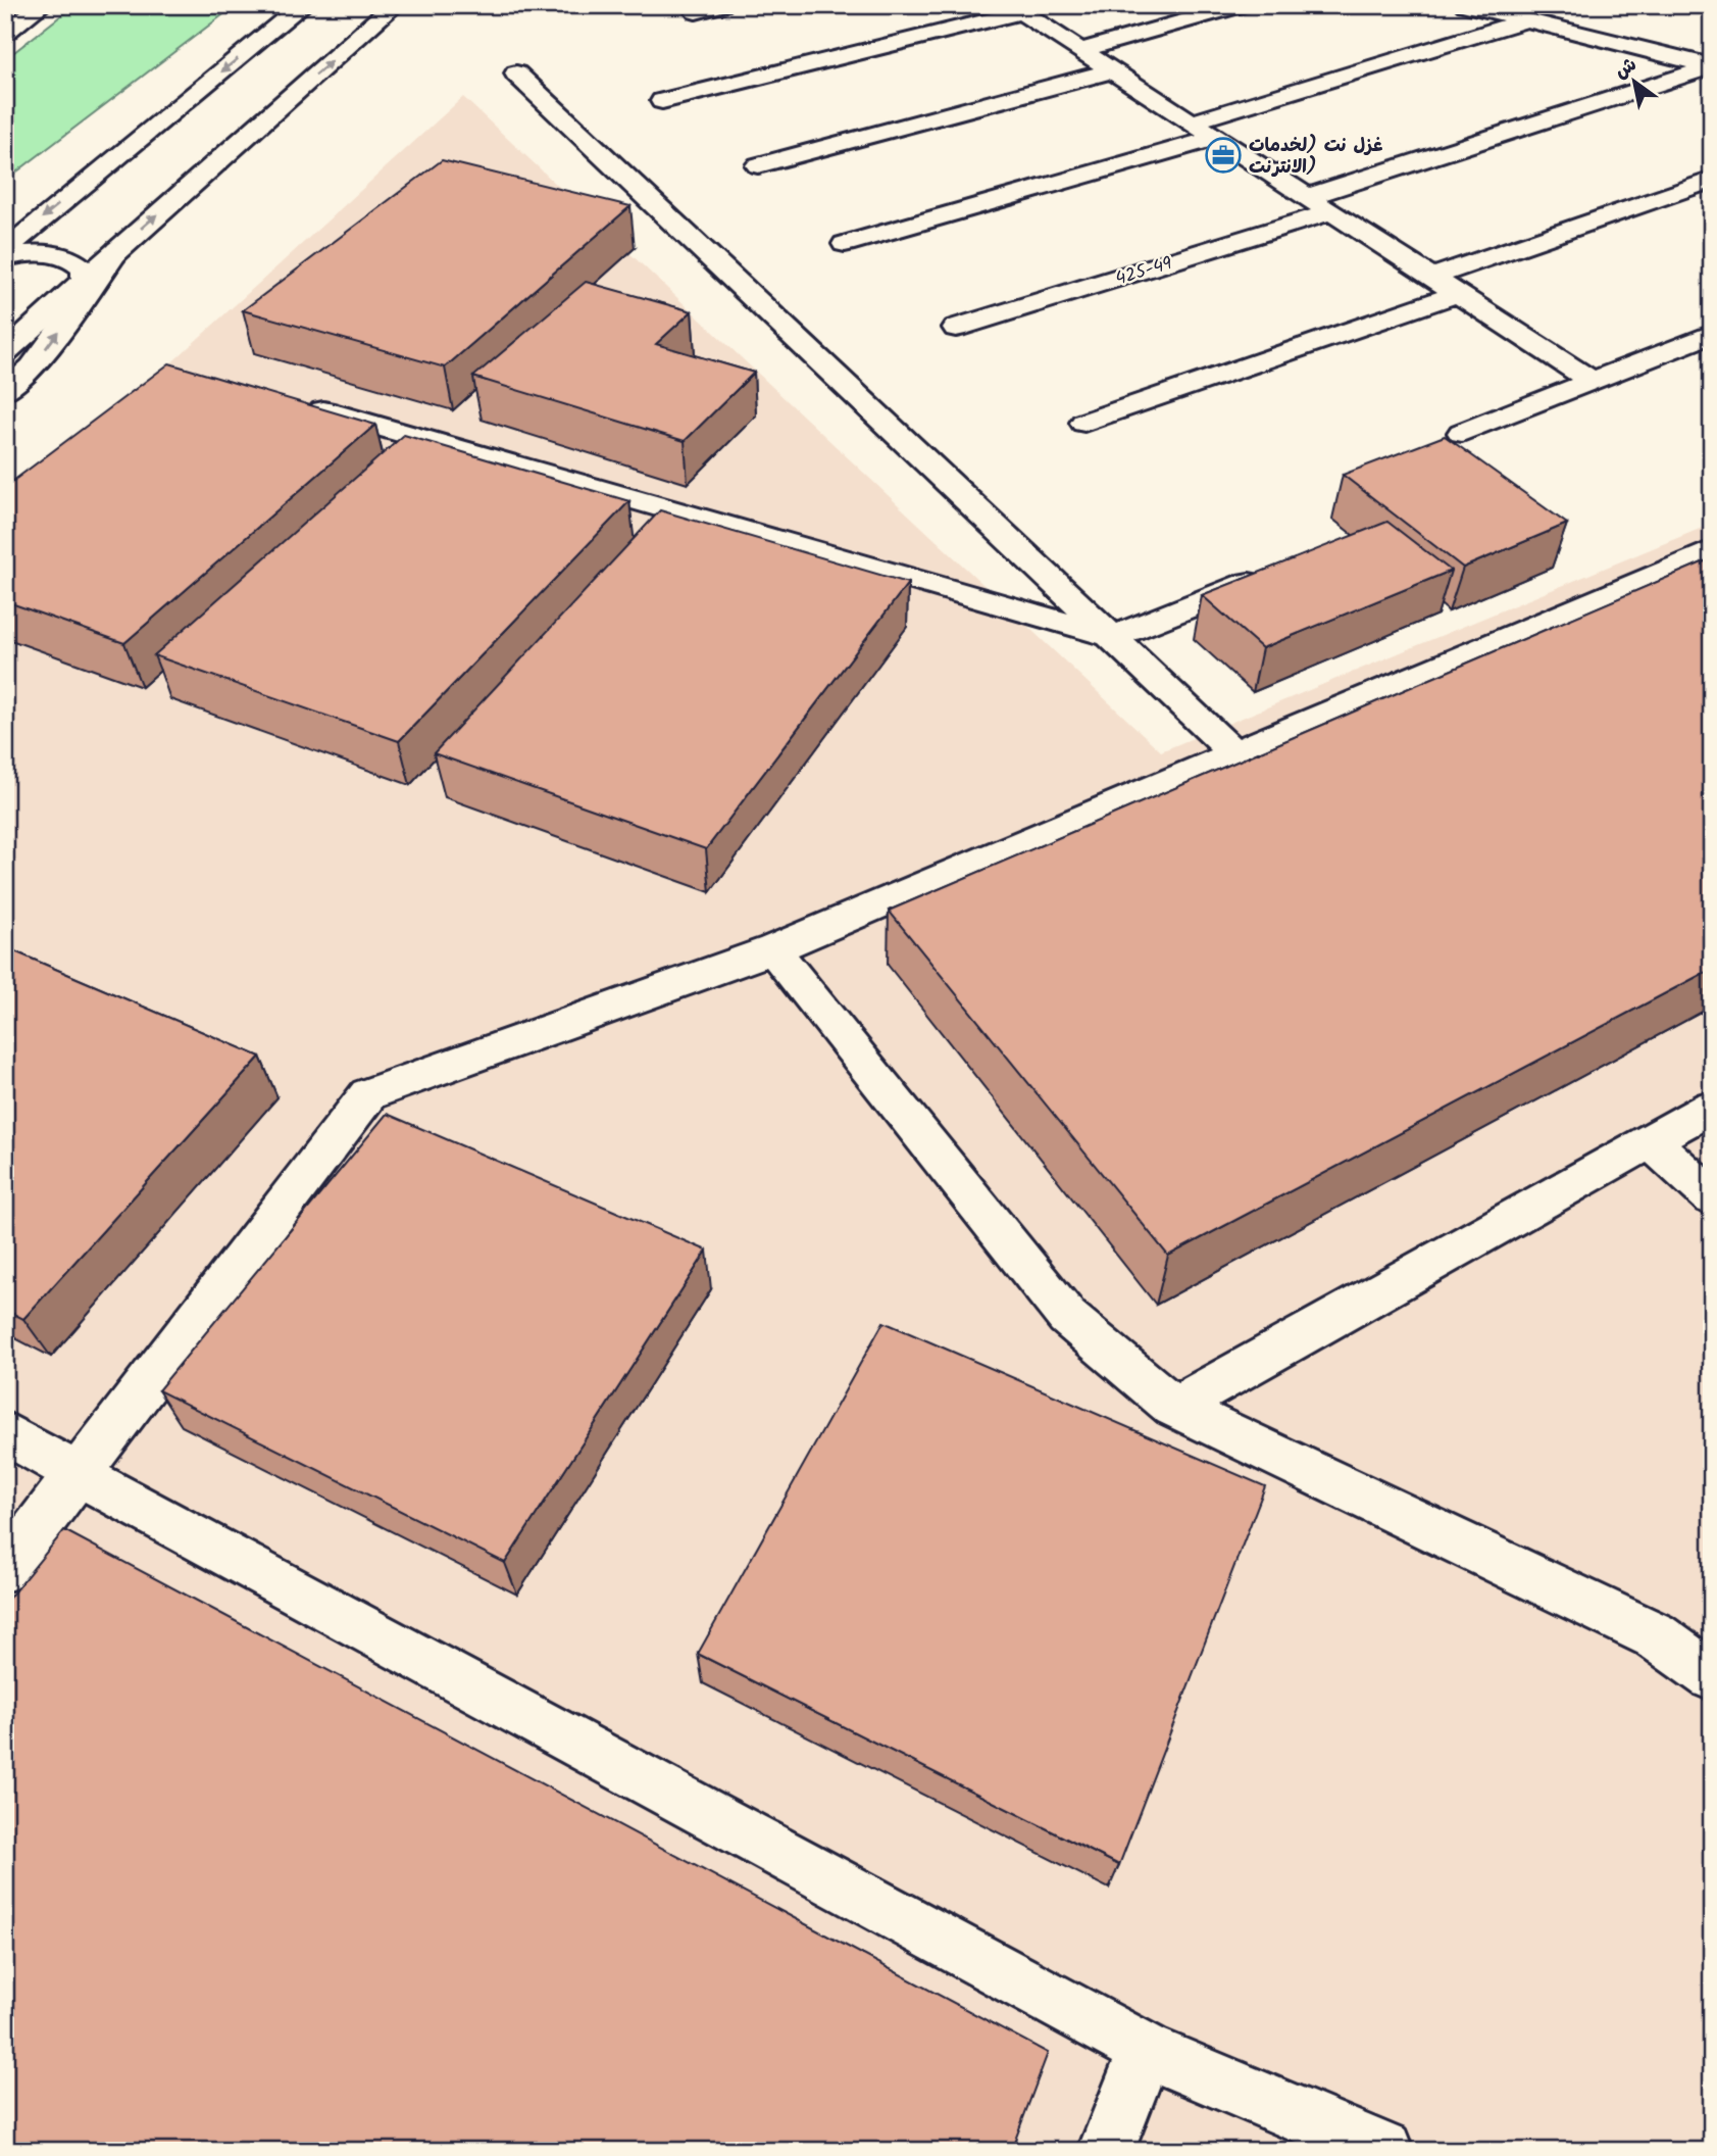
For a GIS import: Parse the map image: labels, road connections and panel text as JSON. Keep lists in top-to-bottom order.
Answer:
{
  "streets": {
    "main road": ["425-49"]
  },
  "places": {
    "office": ["غزل نت (لخدمات الانترنت)"]
  },
  "north": "top left"
}
